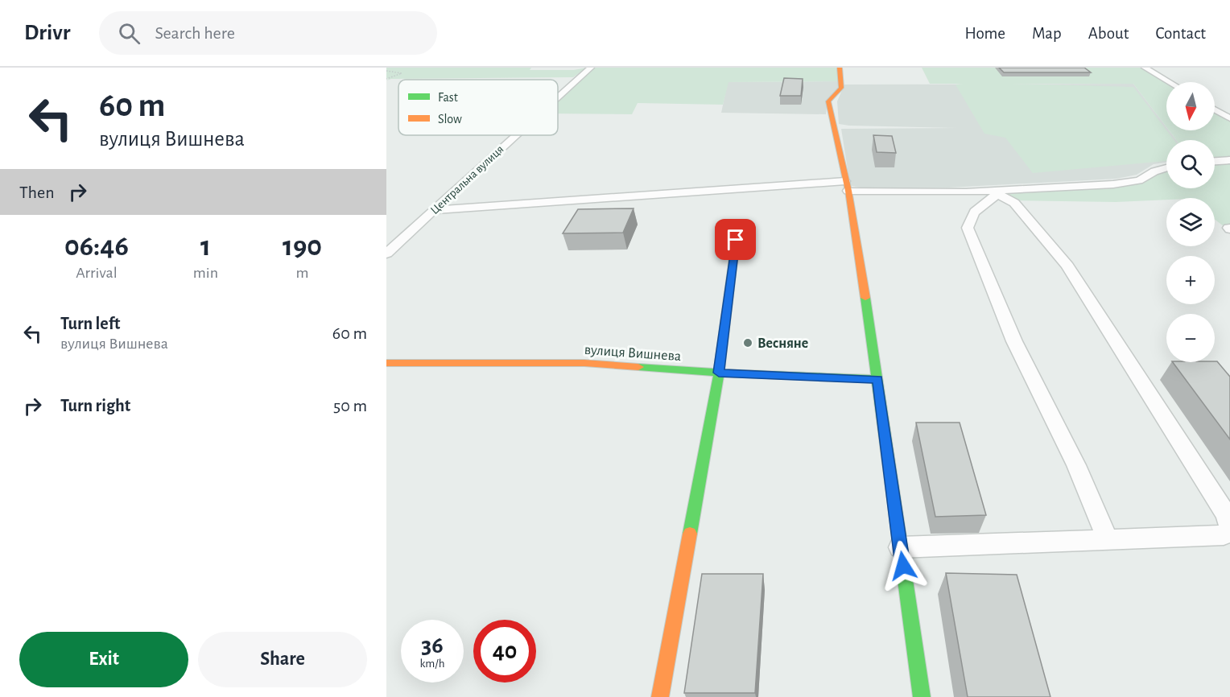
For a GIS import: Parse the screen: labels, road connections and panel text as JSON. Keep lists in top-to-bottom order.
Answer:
{
  "streets": {
    "street": ["Центральна вулиця", "вулиця Вишнева"]
  },
  "places": ["Весняне"],
  "legend": ["Fast", "Slow"],
  "north": "bottom",
  "page": {
    "header": "Drivr",
    "search": "Search here",
    "nav": [
      "Home",
      "Map",
      "About",
      "Contact"
    ],
    "turn": ["60 m", "вулиця Вишнева"],
    "map_buttons": ["+", "−"],
    "then": "Then",
    "eta": [
      "06:46",
      "Arrival",
      "1",
      "min",
      "190",
      "m"
    ],
    "list": [
      {
        "name": "Turn left",
        "note": "вулиця Вишнева",
        "value": "60 m"
      },
      {
        "name": "Turn right",
        "value": "50 m"
      }
    ],
    "speed": "36 km/h",
    "limit": "40",
    "buttons": ["Exit", "Share"]
  }
}
